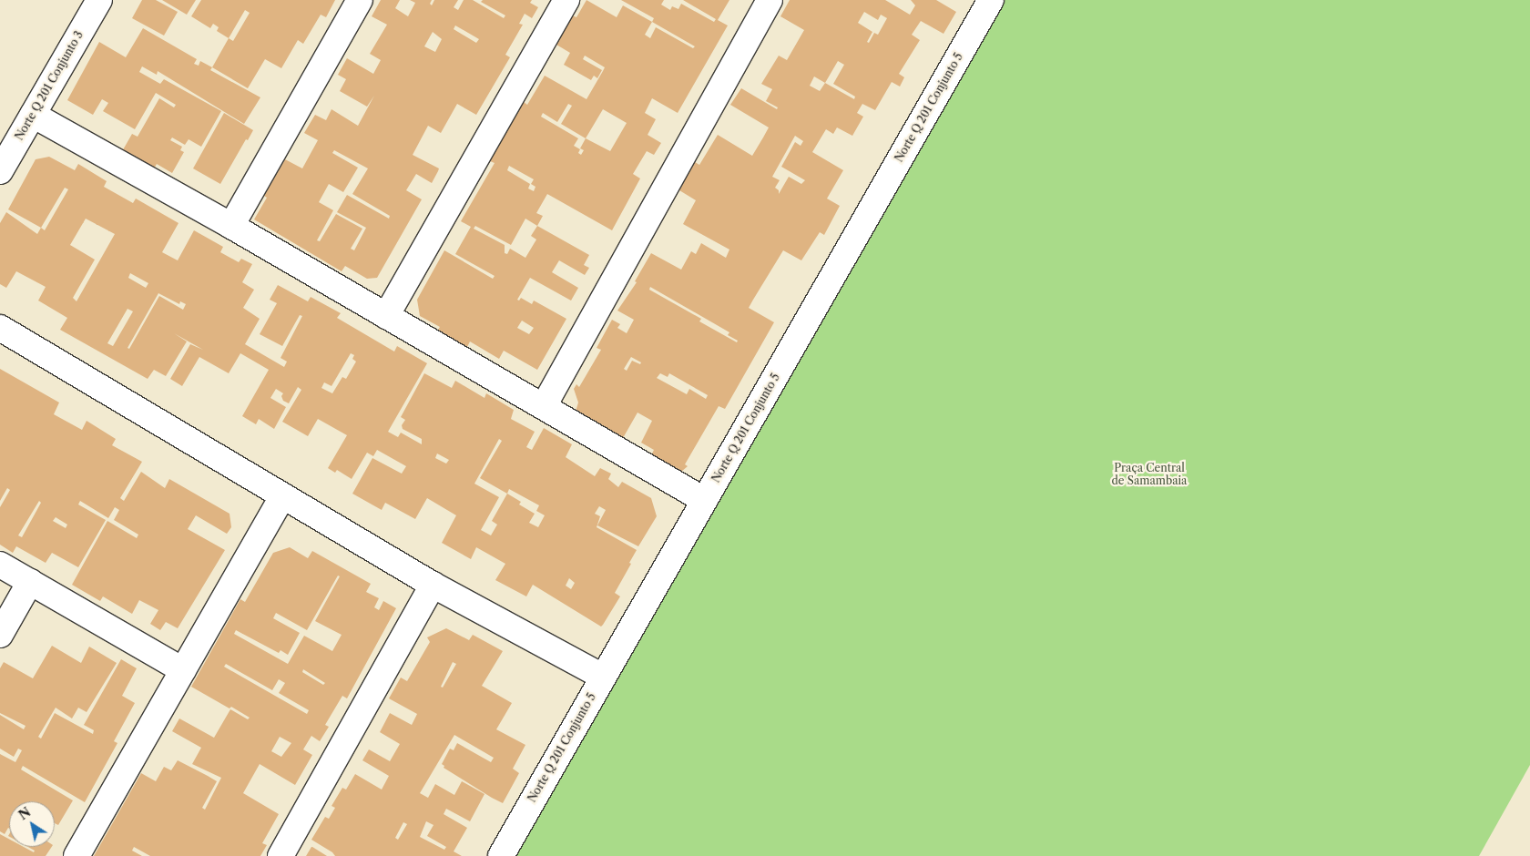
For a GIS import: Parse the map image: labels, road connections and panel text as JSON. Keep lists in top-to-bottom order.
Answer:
{
  "streets": {
    "street": ["Norte Q 201 Conjunto 3", "Norte Q 201 Conjunto 5"]
  },
  "parks": ["Praça Central de Samambaia"],
  "north": "top left"
}
